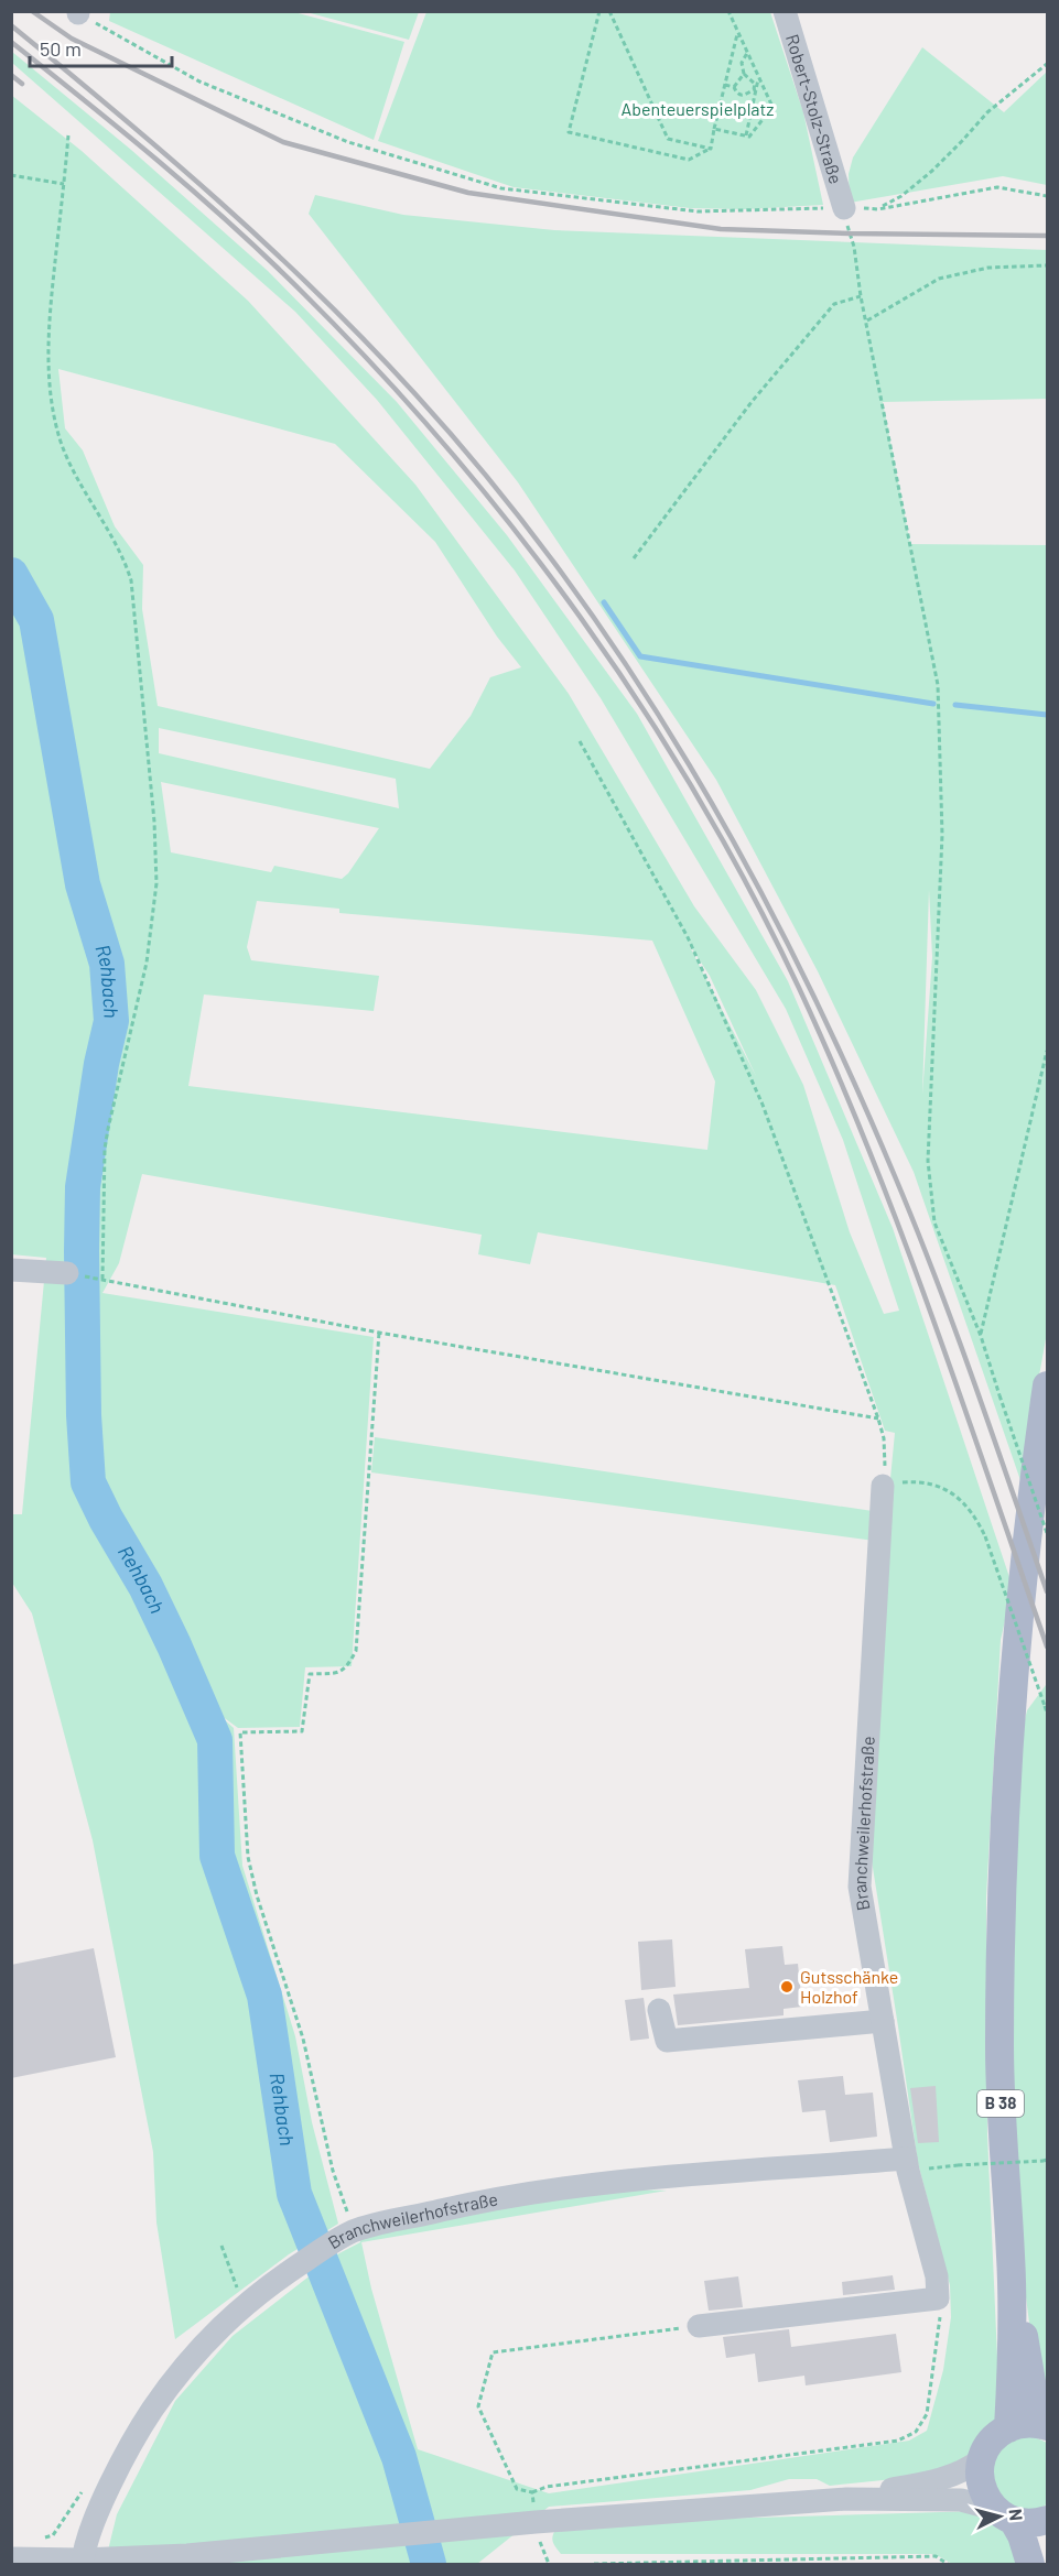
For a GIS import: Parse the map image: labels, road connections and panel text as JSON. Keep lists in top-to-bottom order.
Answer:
{
  "streets": {
    "main road": ["B 38"],
    "street": ["Robert-Stolz-Straße", "Branchweilerhofstraße"]
  },
  "water": ["Rehbach"],
  "parks": ["Abenteuerspielplatz"],
  "places": ["Gutsschänke Holzhof"],
  "scale_bar": "50 m",
  "north": "right"
}
